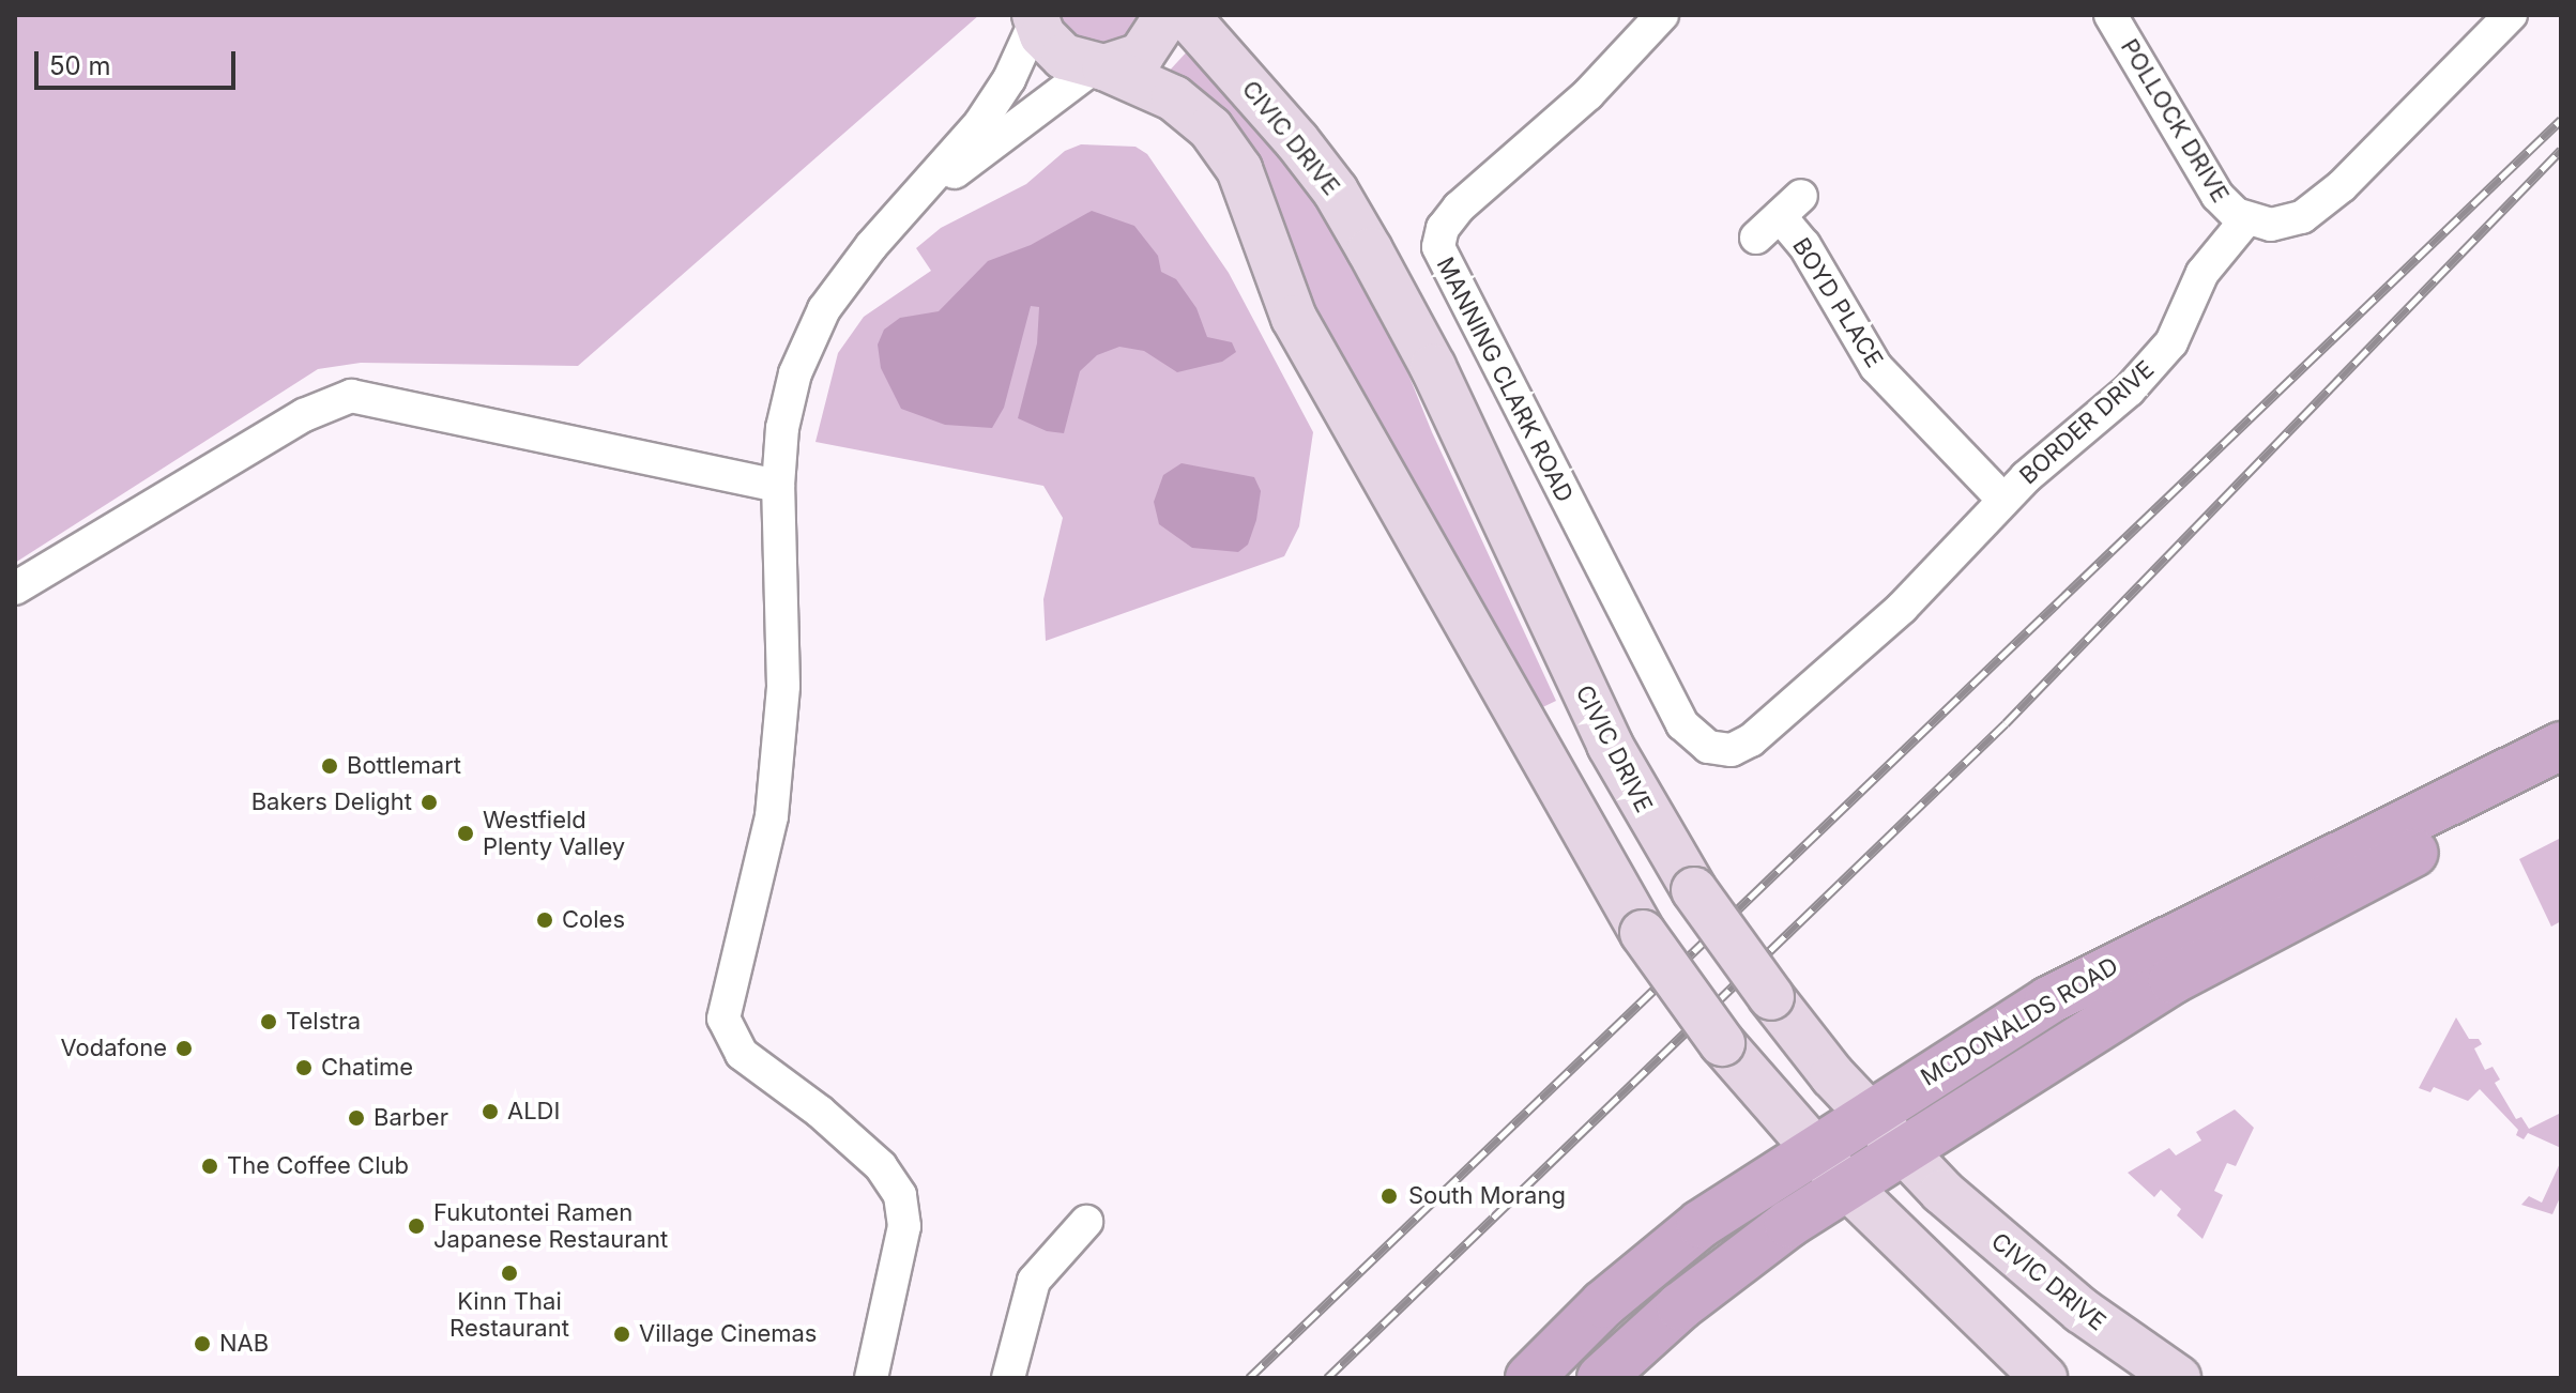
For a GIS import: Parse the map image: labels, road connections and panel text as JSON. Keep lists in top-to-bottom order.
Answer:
{
  "streets": {
    "main road": ["CIVIC DRIVE", "MCDONALDS ROAD"],
    "street": [
      "POLLOCK DRIVE",
      "BOYD PLACE",
      "MANNING CLARK ROAD",
      "BORDER DRIVE"
    ]
  },
  "crossings": [
    ["POLLOCK DRIVE", "BORDER DRIVE"],
    ["CIVIC DRIVE", "MCDONALDS ROAD"],
    ["BOYD PLACE", "BORDER DRIVE"],
    ["MANNING CLARK ROAD", "BORDER DRIVE"]
  ],
  "places": [
    "Bottlemart",
    "Bakers Delight",
    "Westfield Plenty Valley",
    "Coles",
    "Telstra",
    "Vodafone",
    "Chatime",
    "ALDI",
    "Barber",
    "The Coffee Club",
    "South Morang",
    "Fukutontei Ramen Japanese Restaurant",
    "Kinn Thai Restaurant",
    "Village Cinemas",
    "NAB"
  ],
  "scale_bar": "50 m"
}
